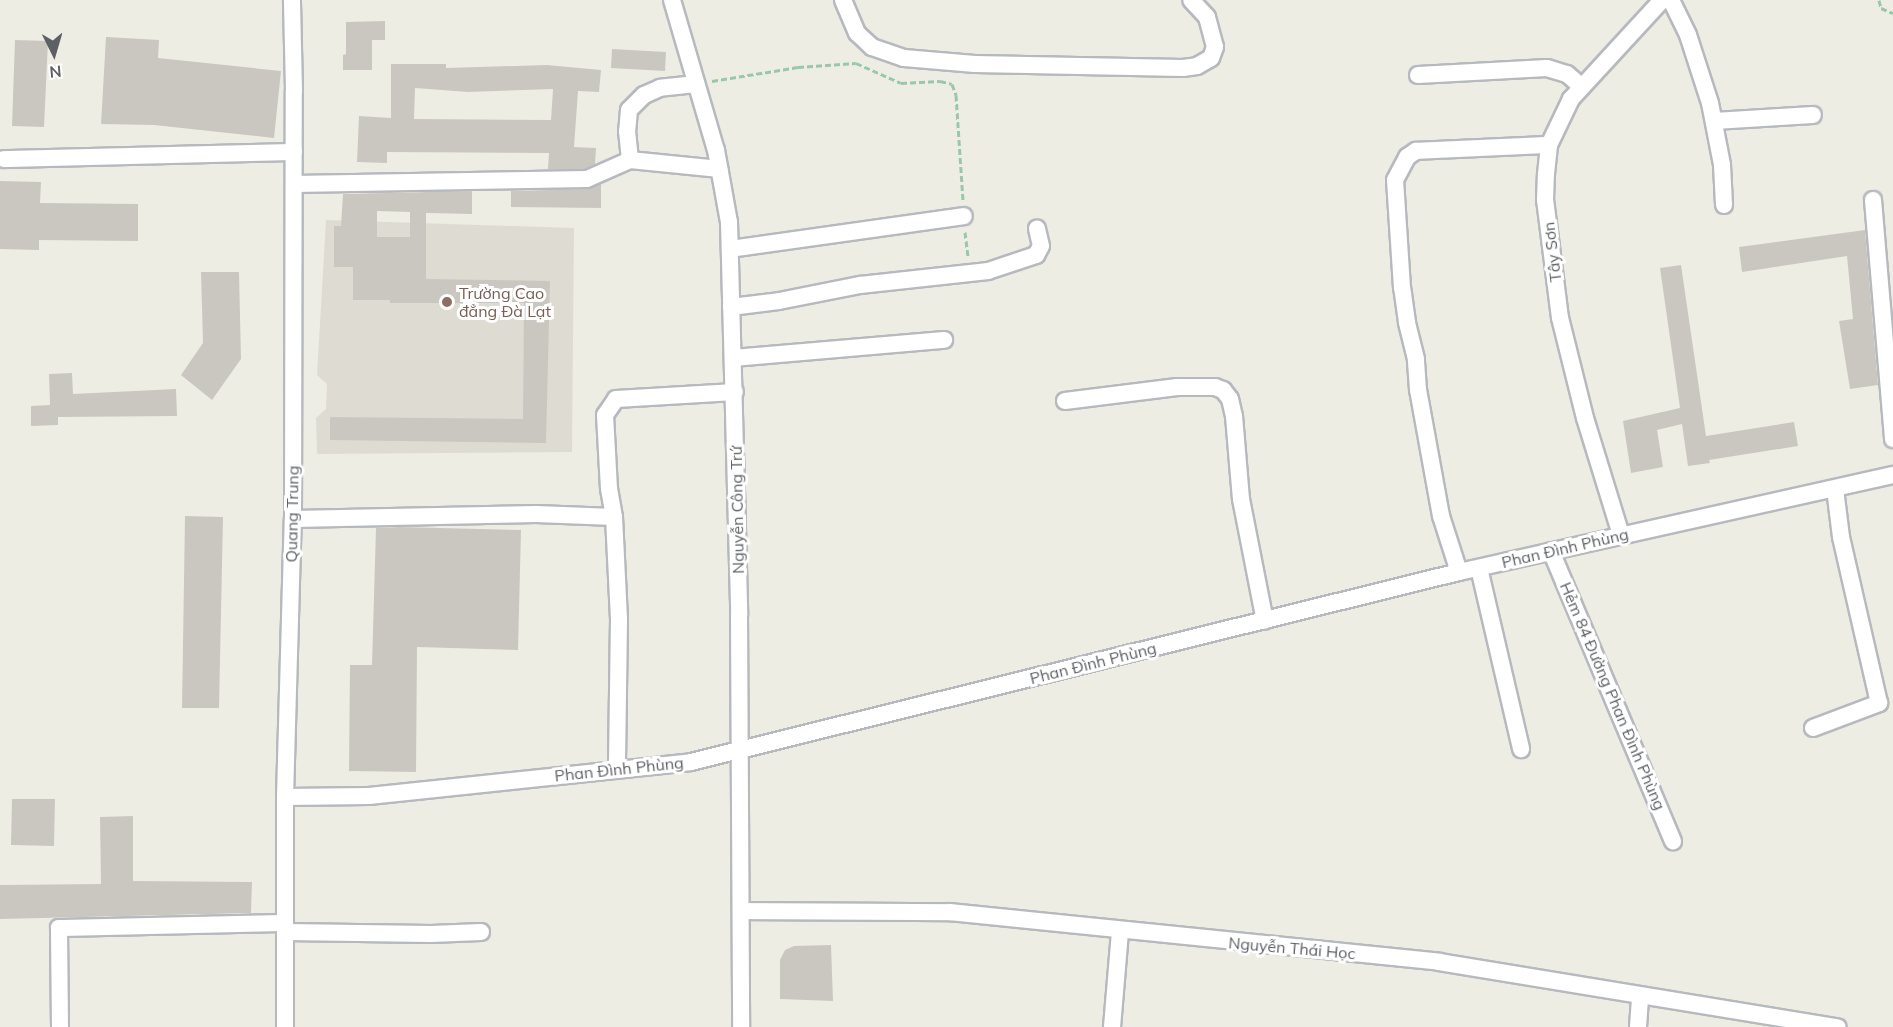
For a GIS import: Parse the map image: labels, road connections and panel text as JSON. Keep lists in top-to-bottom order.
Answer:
{
  "streets": {
    "street": [
      "Tây Sơn",
      "Nguyễn Công Trứ",
      "Quang Trung",
      "Phan Đình Phùng",
      "Hẻm 84 Đường Phan Đình Phùng",
      "Nguyễn Thái Học"
    ]
  },
  "crossings": [
    ["Tây Sơn", "Phan Đình Phùng"],
    ["Nguyễn Công Trứ", "Phan Đình Phùng"],
    ["Nguyễn Công Trứ", "Nguyễn Thái Học"],
    ["Quang Trung", "Phan Đình Phùng"],
    ["Phan Đình Phùng", "Hẻm 84 Đường Phan Đình Phùng"]
  ],
  "places": ["Trường Cao đẳng Đà Lạt"],
  "north": "bottom"
}
